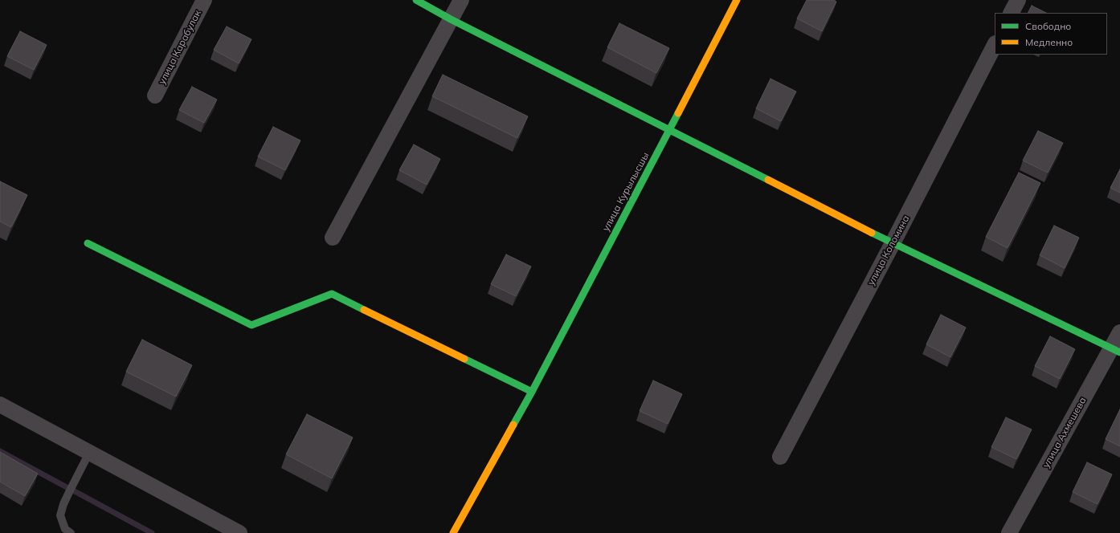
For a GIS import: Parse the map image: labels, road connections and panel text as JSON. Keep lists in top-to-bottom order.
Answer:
{
  "streets": {
    "street": [
      "улица Карабулак",
      "улица Курылысшы",
      "улица Коломина",
      "улица Ахмешева"
    ]
  },
  "legend": ["Свободно", "Медленно"]
}
